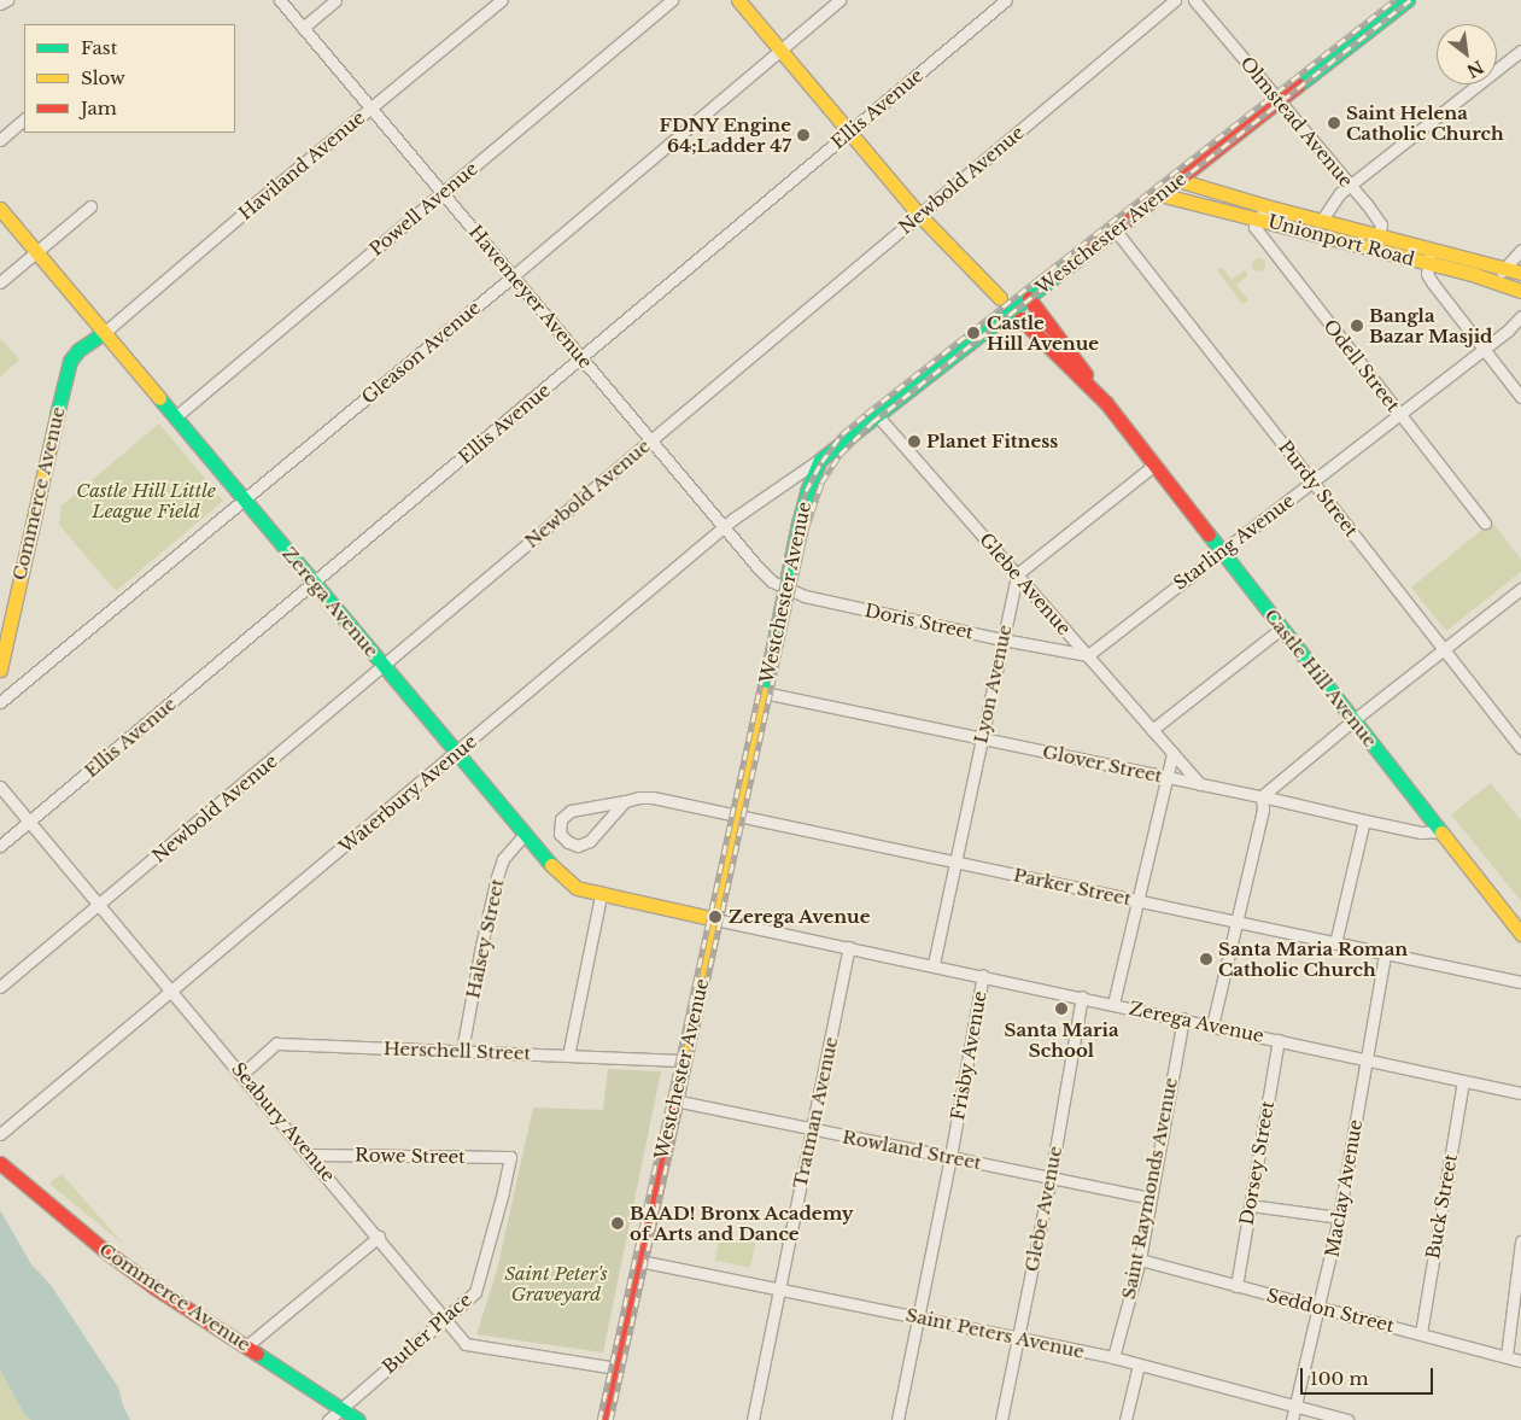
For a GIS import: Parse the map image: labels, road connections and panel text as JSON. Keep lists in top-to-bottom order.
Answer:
{
  "streets": {
    "main road": [
      "Westchester Avenue",
      "Unionport Road",
      "Commerce Avenue",
      "Zerega Avenue",
      "Castle Hill Avenue"
    ],
    "street": [
      "Ellis Avenue",
      "Olmstead Avenue",
      "Haviland Avenue",
      "Newbold Avenue",
      "Powell Avenue",
      "Havemeyer Avenue",
      "Gleason Avenue",
      "Odell Street",
      "Purdy Street",
      "Starling Avenue",
      "Glebe Avenue",
      "Doris Street",
      "Lyon Avenue",
      "Glover Street",
      "Waterbury Avenue",
      "Parker Street",
      "Halsey Street",
      "Herschell Street",
      "Frisby Avenue",
      "Tratman Avenue",
      "Seabury Avenue",
      "Rowland Street",
      "Rowe Street",
      "Dorsey Street",
      "Saint Raymonds Avenue",
      "Maclay Avenue",
      "Buck Street",
      "Seddon Street",
      "Butler Place",
      "Saint Peters Avenue"
    ]
  },
  "crossings": [
    ["Ellis Avenue", "Havemeyer Avenue"],
    ["Ellis Avenue", "Zerega Avenue"],
    ["Ellis Avenue", "Seabury Avenue"],
    ["Olmstead Avenue", "Westchester Avenue"],
    ["Olmstead Avenue", "Unionport Road"],
    ["Haviland Avenue", "Havemeyer Avenue"],
    ["Haviland Avenue", "Commerce Avenue"],
    ["Haviland Avenue", "Zerega Avenue"],
    ["Newbold Avenue", "Havemeyer Avenue"],
    ["Newbold Avenue", "Zerega Avenue"],
    ["Newbold Avenue", "Seabury Avenue"],
    ["Powell Avenue", "Havemeyer Avenue"],
    ["Powell Avenue", "Zerega Avenue"],
    ["Westchester Avenue", "Unionport Road"],
    ["Westchester Avenue", "Havemeyer Avenue"],
    ["Westchester Avenue", "Purdy Street"],
    ["Westchester Avenue", "Glebe Avenue"],
    ["Westchester Avenue", "Zerega Avenue"],
    ["Westchester Avenue", "Doris Street"],
    ["Westchester Avenue", "Glover Street"],
    ["Westchester Avenue", "Waterbury Avenue"],
    ["Westchester Avenue", "Parker Street"],
    ["Westchester Avenue", "Herschell Street"],
    ["Westchester Avenue", "Seabury Avenue"],
    ["Westchester Avenue", "Rowland Street"],
    ["Westchester Avenue", "Saint Peters Avenue"],
    ["Unionport Road", "Odell Street"],
    ["Havemeyer Avenue", "Gleason Avenue"],
    ["Havemeyer Avenue", "Doris Street"],
    ["Havemeyer Avenue", "Waterbury Avenue"],
    ["Gleason Avenue", "Zerega Avenue"],
    ["Odell Street", "Starling Avenue"],
    ["Purdy Street", "Starling Avenue"],
    ["Commerce Avenue", "Zerega Avenue"],
    ["Commerce Avenue", "Butler Place"],
    ["Starling Avenue", "Glebe Avenue"],
    ["Starling Avenue", "Doris Street"],
    ["Starling Avenue", "Castle Hill Avenue"],
    ["Glebe Avenue", "Zerega Avenue"],
    ["Glebe Avenue", "Doris Street"],
    ["Glebe Avenue", "Lyon Avenue"],
    ["Glebe Avenue", "Glover Street"],
    ["Glebe Avenue", "Rowland Street"],
    ["Glebe Avenue", "Saint Peters Avenue"],
    ["Zerega Avenue", "Lyon Avenue"],
    ["Zerega Avenue", "Waterbury Avenue"],
    ["Zerega Avenue", "Halsey Street"],
    ["Zerega Avenue", "Frisby Avenue"],
    ["Zerega Avenue", "Tratman Avenue"],
    ["Zerega Avenue", "Dorsey Street"],
    ["Zerega Avenue", "Saint Raymonds Avenue"],
    ["Zerega Avenue", "Maclay Avenue"],
    ["Zerega Avenue", "Buck Street"],
    ["Doris Street", "Lyon Avenue"],
    ["Castle Hill Avenue", "Glover Street"],
    ["Lyon Avenue", "Glover Street"],
    ["Lyon Avenue", "Parker Street"],
    ["Waterbury Avenue", "Seabury Avenue"],
    ["Parker Street", "Maclay Avenue"],
    ["Halsey Street", "Herschell Street"],
    ["Herschell Street", "Seabury Avenue"],
    ["Frisby Avenue", "Rowland Street"],
    ["Frisby Avenue", "Saint Peters Avenue"],
    ["Tratman Avenue", "Rowland Street"],
    ["Tratman Avenue", "Saint Peters Avenue"],
    ["Seabury Avenue", "Rowe Street"],
    ["Seabury Avenue", "Butler Place"],
    ["Rowland Street", "Saint Raymonds Avenue"],
    ["Rowe Street", "Butler Place"],
    ["Dorsey Street", "Seddon Street"],
    ["Saint Raymonds Avenue", "Seddon Street"],
    ["Saint Raymonds Avenue", "Saint Peters Avenue"],
    ["Maclay Avenue", "Seddon Street"],
    ["Maclay Avenue", "Saint Peters Avenue"],
    ["Buck Street", "Seddon Street"]
  ],
  "parks": ["Castle Hill Little League Field", "Saint Peter's Graveyard"],
  "places": [
    "Saint Helena Catholic Church",
    "FDNY Engine 64;Ladder 47",
    "Bangla Bazar Masjid",
    "Castle Hill Avenue",
    "Planet Fitness",
    "Zerega Avenue",
    "Santa Maria Roman Catholic Church",
    "Santa Maria School",
    "BAAD! Bronx Academy of Arts and Dance"
  ],
  "legend": ["Fast", "Slow", "Jam"],
  "scale_bar": "100 m",
  "north": "bottom right"
}
